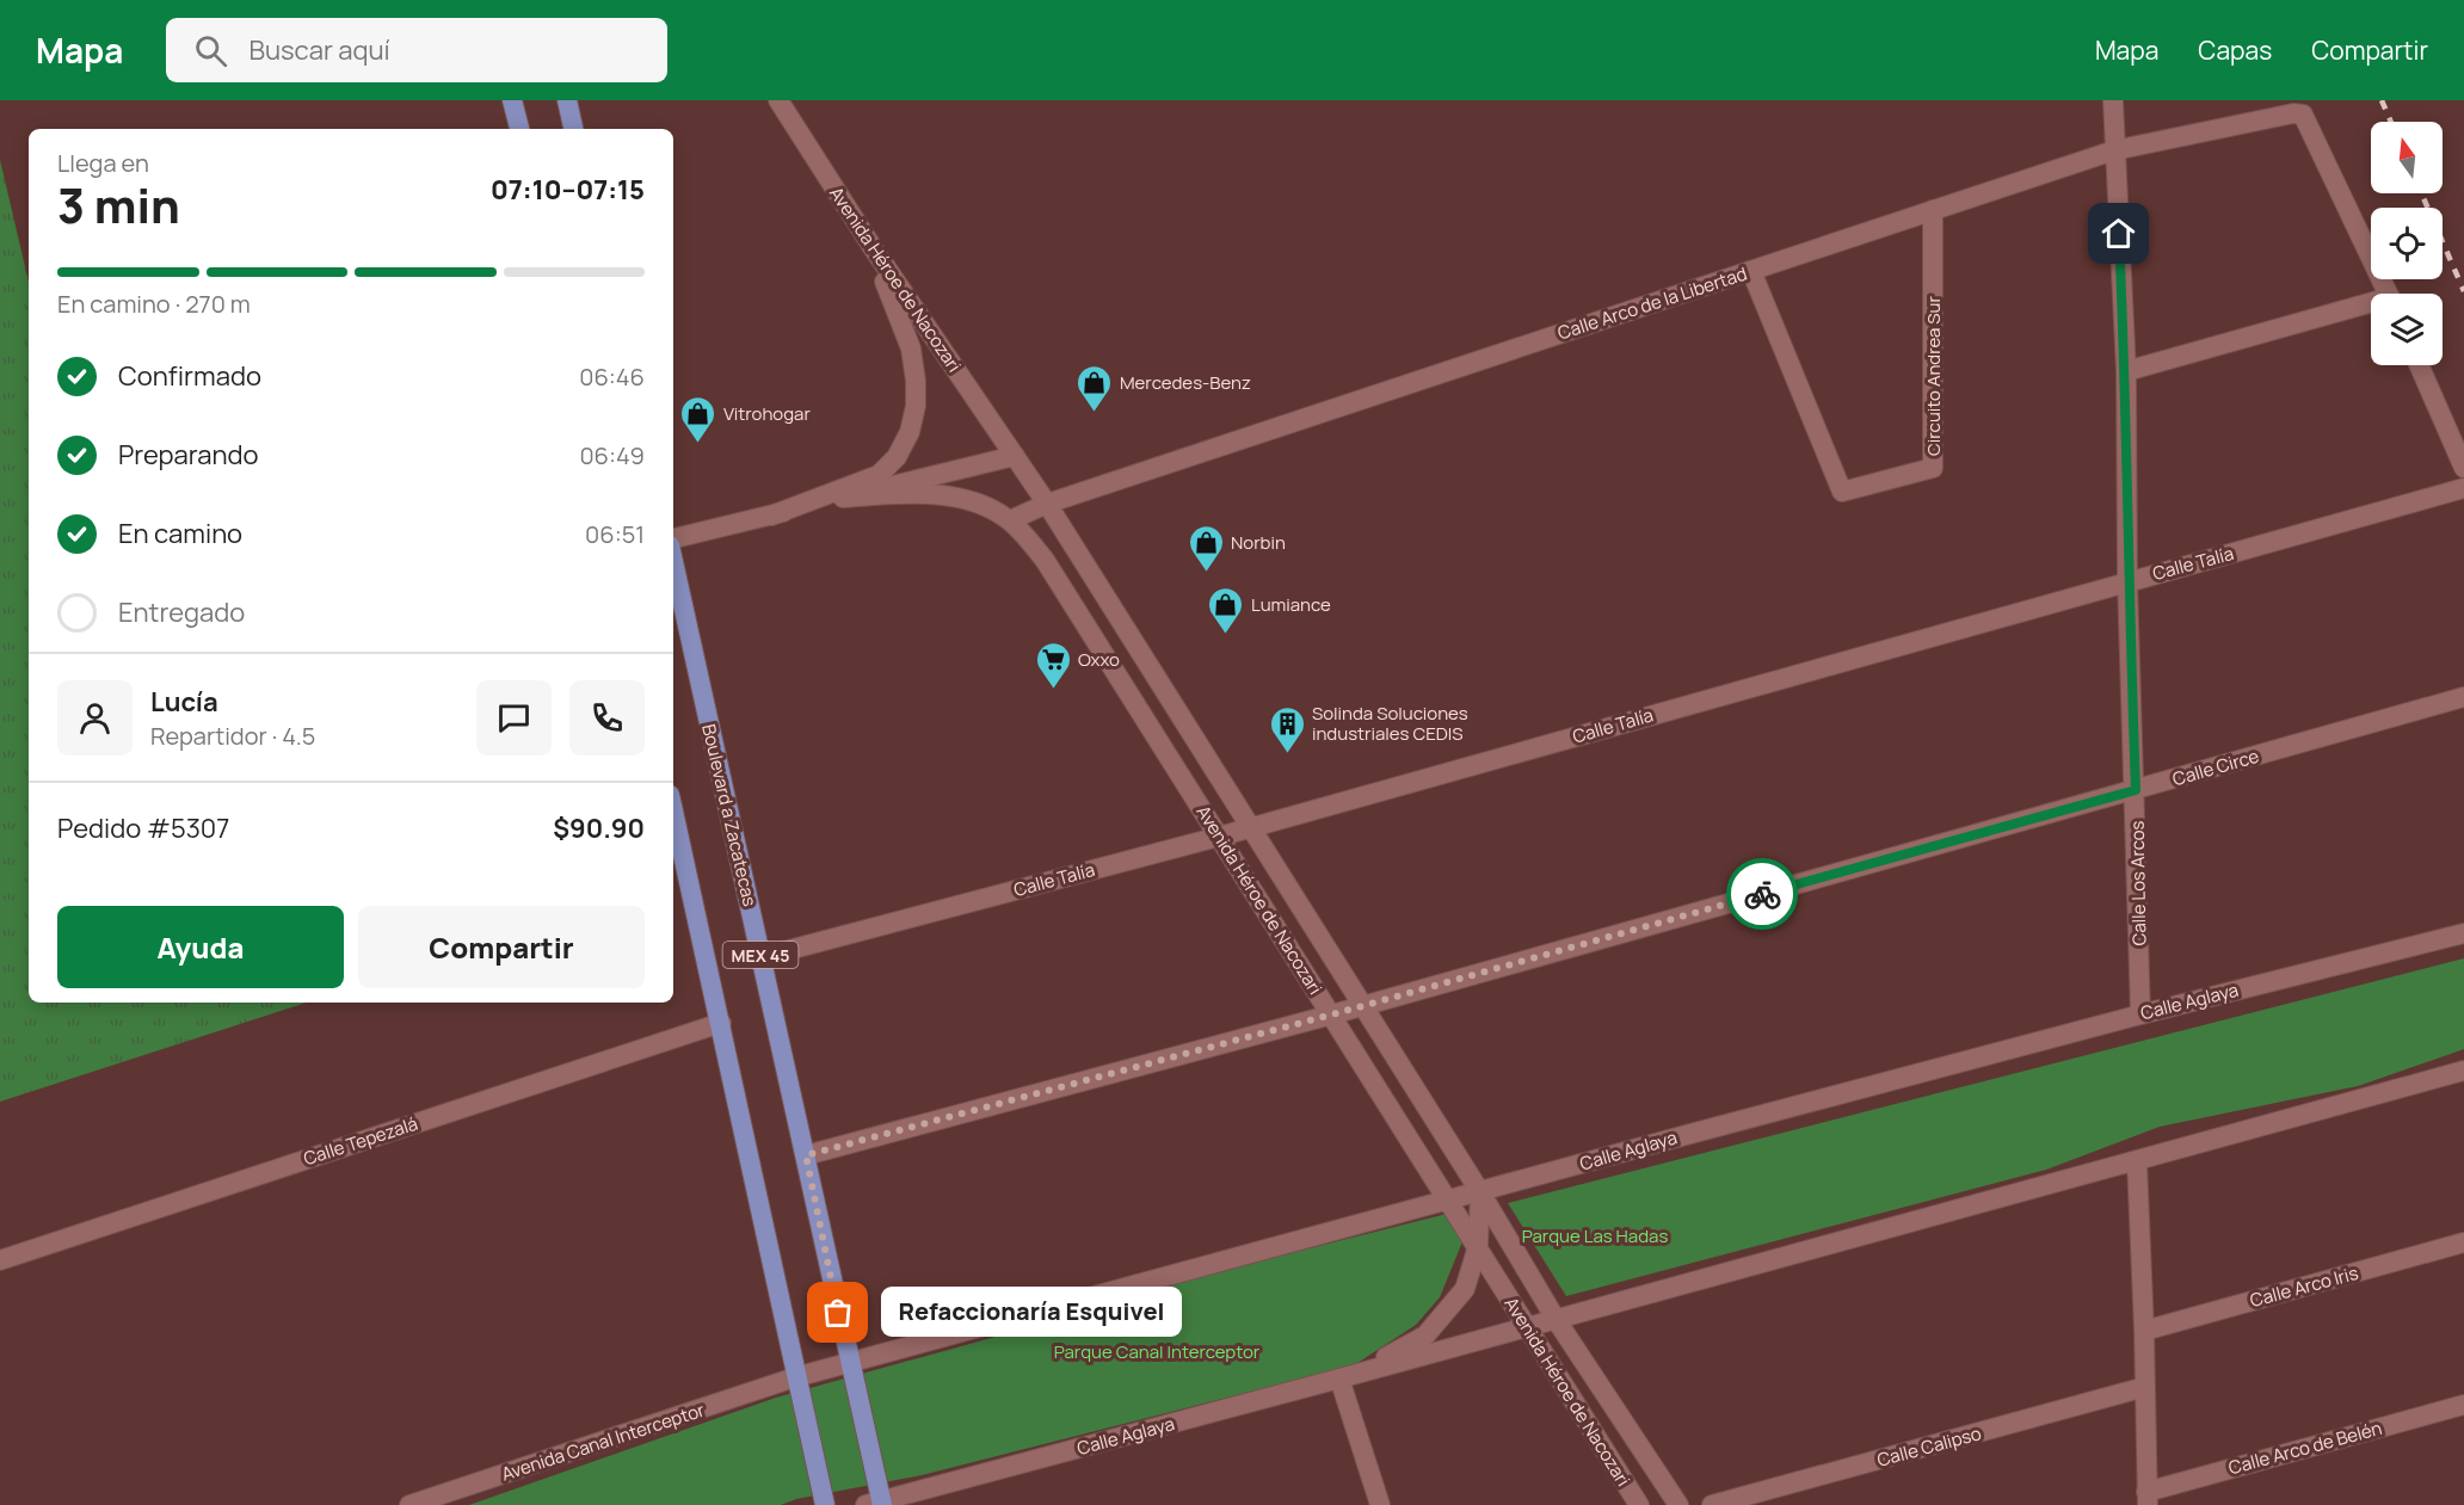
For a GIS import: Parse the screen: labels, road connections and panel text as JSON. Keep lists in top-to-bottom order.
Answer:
{
  "streets": {
    "main road": ["Boulevard a Zacatecas", "MEX 45"],
    "street": [
      "Avenida Héroe de Nacozari",
      "Calle Arco de la Libertad",
      "Circuito Andrea Sur",
      "Calle Talía",
      "Calle Circe",
      "Calle Los Arcos",
      "Calle Aglaya",
      "Calle Tepezalá",
      "Calle Arco Iris",
      "Avenida Canal Interceptor",
      "Calle Calipso",
      "Calle Arco de Belén"
    ]
  },
  "crossings": [
    ["Avenida Héroe de Nacozari", "Calle Arco de la Libertad"],
    ["Avenida Héroe de Nacozari", "Calle Talía"],
    ["Avenida Héroe de Nacozari", "Calle Circe"],
    ["Avenida Héroe de Nacozari", "Calle Aglaya"],
    ["Calle Arco de la Libertad", "Circuito Andrea Sur"],
    ["Calle Arco de la Libertad", "Calle Los Arcos"],
    ["Calle Talía", "Boulevard a Zacatecas"],
    ["Calle Talía", "Calle Los Arcos"],
    ["Calle Circe", "Boulevard a Zacatecas"],
    ["Calle Circe", "Calle Los Arcos"],
    ["Boulevard a Zacatecas", "Calle Aglaya"],
    ["Calle Los Arcos", "Calle Aglaya"],
    ["MEX 45", "Calle Aglaya"],
    ["MEX 45", "Calle Tepezalá"],
    ["MEX 45", "Avenida Canal Interceptor"],
    ["Calle Aglaya", "Avenida Canal Interceptor"]
  ],
  "parks": ["Parque Las Hadas", "Parque Canal Interceptor"],
  "places": {
    "shop": [
      "Mercedes-Benz",
      "Vitrohogar",
      "Norbin",
      "Lumiance"
    ],
    "supermarket": ["Oxxo"],
    "building": ["Solinda Soluciones industriales CEDIS"],
    "other": ["Refaccionaría Esquivel"]
  },
  "north": "top",
  "page": {
    "header": "Mapa",
    "search": "Buscar aquí",
    "nav": ["Mapa", "Capas", "Compartir"],
    "heading": ["3 min", "Llega en", "07:10–07:15"],
    "panel": [
      "Lucía",
      "Repartidor · 4.5",
      "Pedido #5307",
      "$90.90"
    ],
    "bar": "En camino · 270 m",
    "list": [
      ["Confirmado", "06:46"],
      ["Preparando", "06:49"],
      ["En camino", "06:51"],
      "Entregado"
    ],
    "buttons": ["Ayuda", "Compartir"],
    "bubble": "Refaccionaría Esquivel"
  }
}
